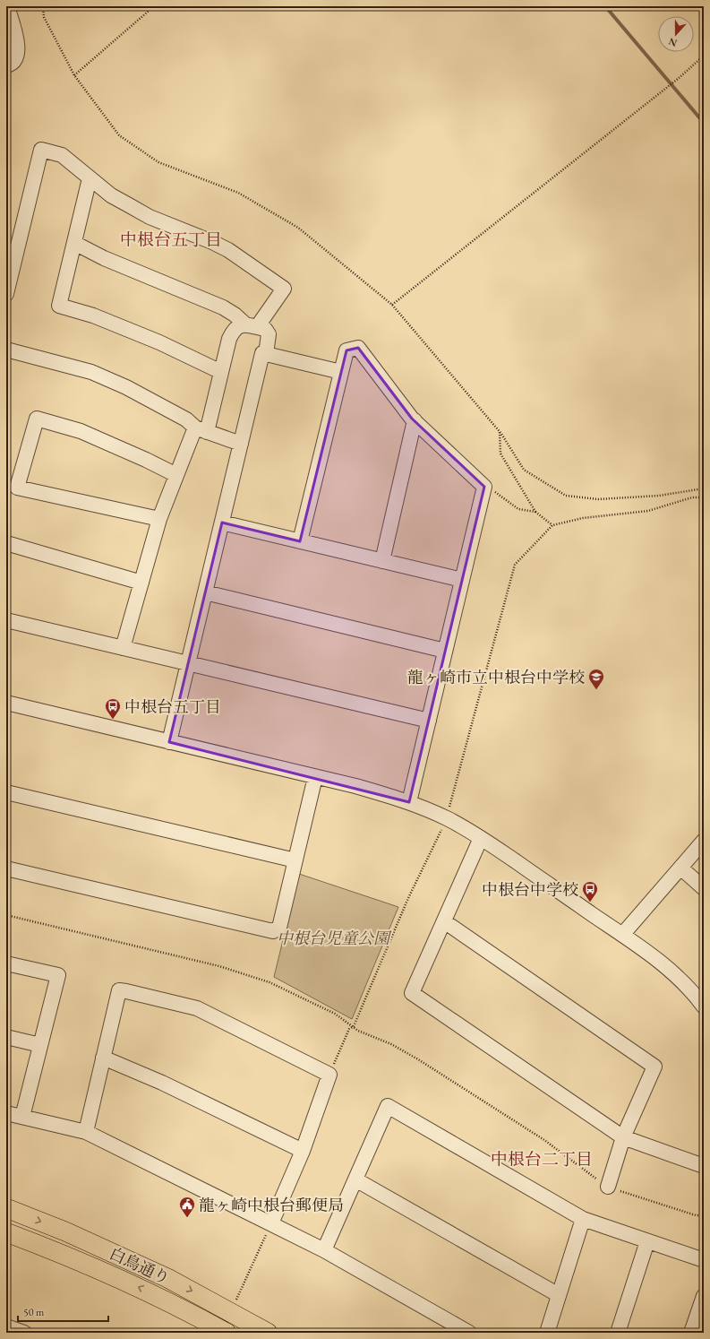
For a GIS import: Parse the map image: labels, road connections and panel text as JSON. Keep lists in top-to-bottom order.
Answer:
{
  "streets": {
    "main road": ["白鳥通り"]
  },
  "districts": ["中根台五丁目", "中根台二丁目"],
  "parks": ["中根台児童公園"],
  "places": {
    "school or university": ["龍ヶ崎市立中根台中学校"],
    "bus stop": ["中根台五丁目", "中根台中学校"],
    "public building": ["龍ヶ崎中根台郵便局"]
  },
  "scale_bar": "50 m",
  "north": "bottom"
}
